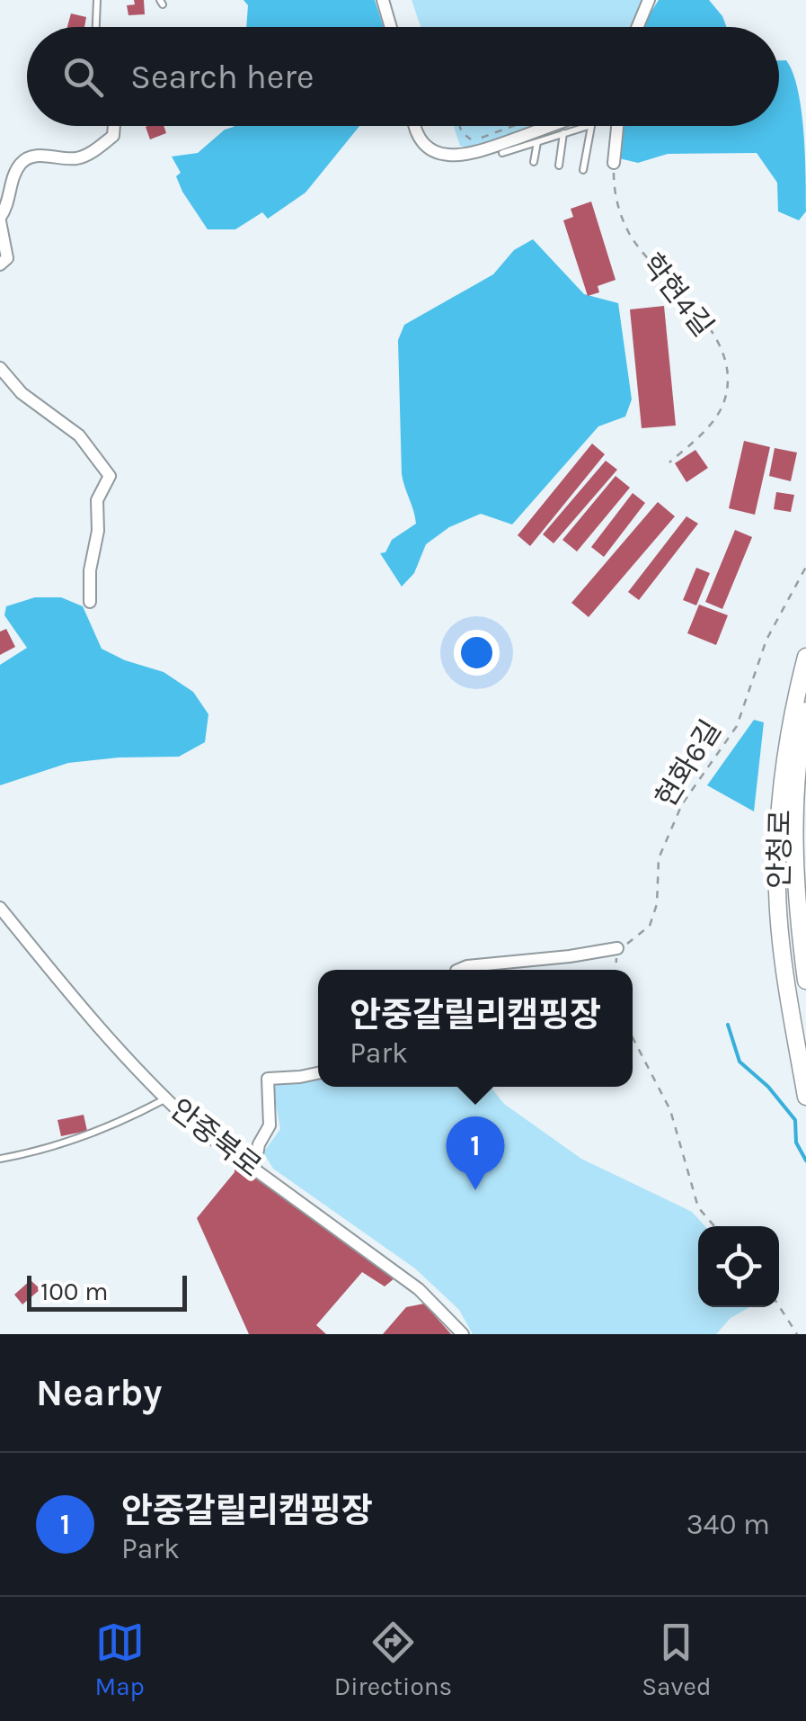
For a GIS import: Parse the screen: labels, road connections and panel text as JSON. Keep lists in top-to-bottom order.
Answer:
{
  "streets": {
    "street": ["안청로", "안중북로"],
    "path": ["학현4길", "현화6길"]
  },
  "scale_bar": "100 m",
  "page": {
    "search": "Search here",
    "popup": ["안중갈릴리캠핑장", "Park"],
    "pins": "1",
    "scale": "100 m",
    "heading": "Nearby",
    "list": [
      {
        "mark": "1",
        "name": "안중갈릴리캠핑장",
        "note": "Park",
        "value": "340 m"
      }
    ],
    "nav": ["Map", "Directions", "Saved"]
  }
}
